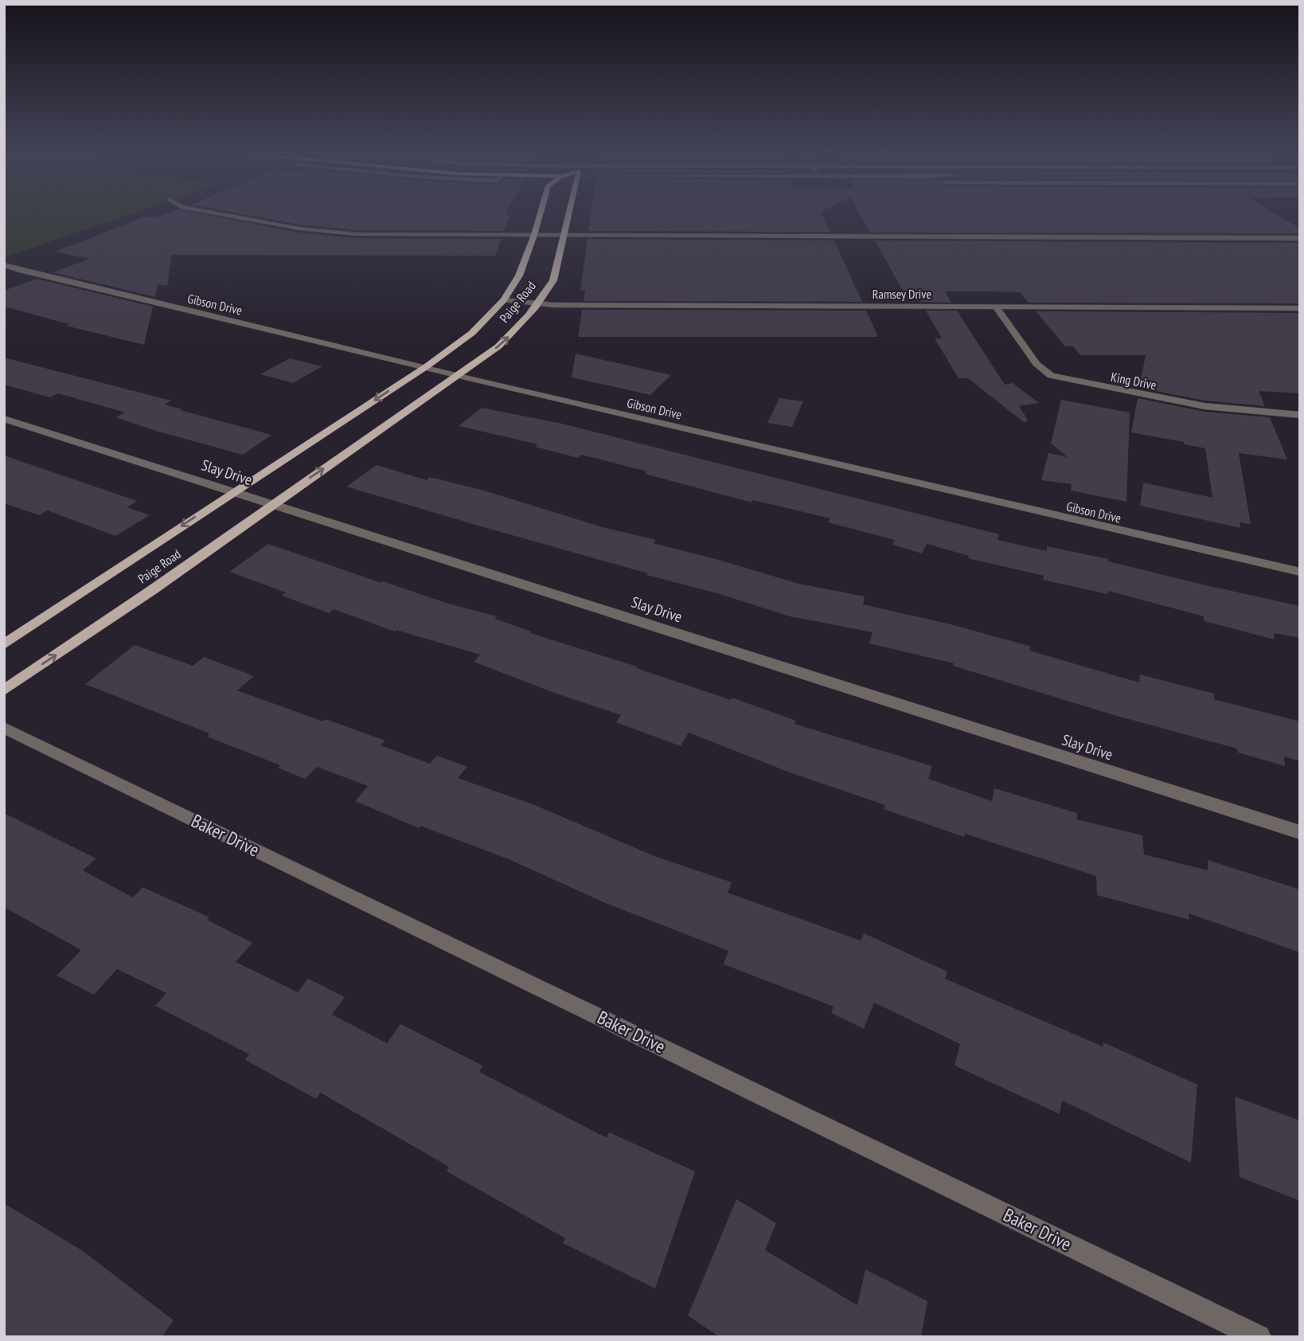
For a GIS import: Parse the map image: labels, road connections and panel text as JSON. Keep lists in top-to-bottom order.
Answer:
{
  "streets": {
    "main road": ["Paige Road"],
    "street": [
      "Ramsey Drive",
      "Gibson Drive",
      "King Drive",
      "Slay Drive",
      "Baker Drive"
    ]
  },
  "crossings": [
    ["Ramsey Drive", "Paige Road"],
    ["Ramsey Drive", "King Drive"],
    ["Paige Road", "Gibson Drive"],
    ["Paige Road", "Slay Drive"]
  ]
}
